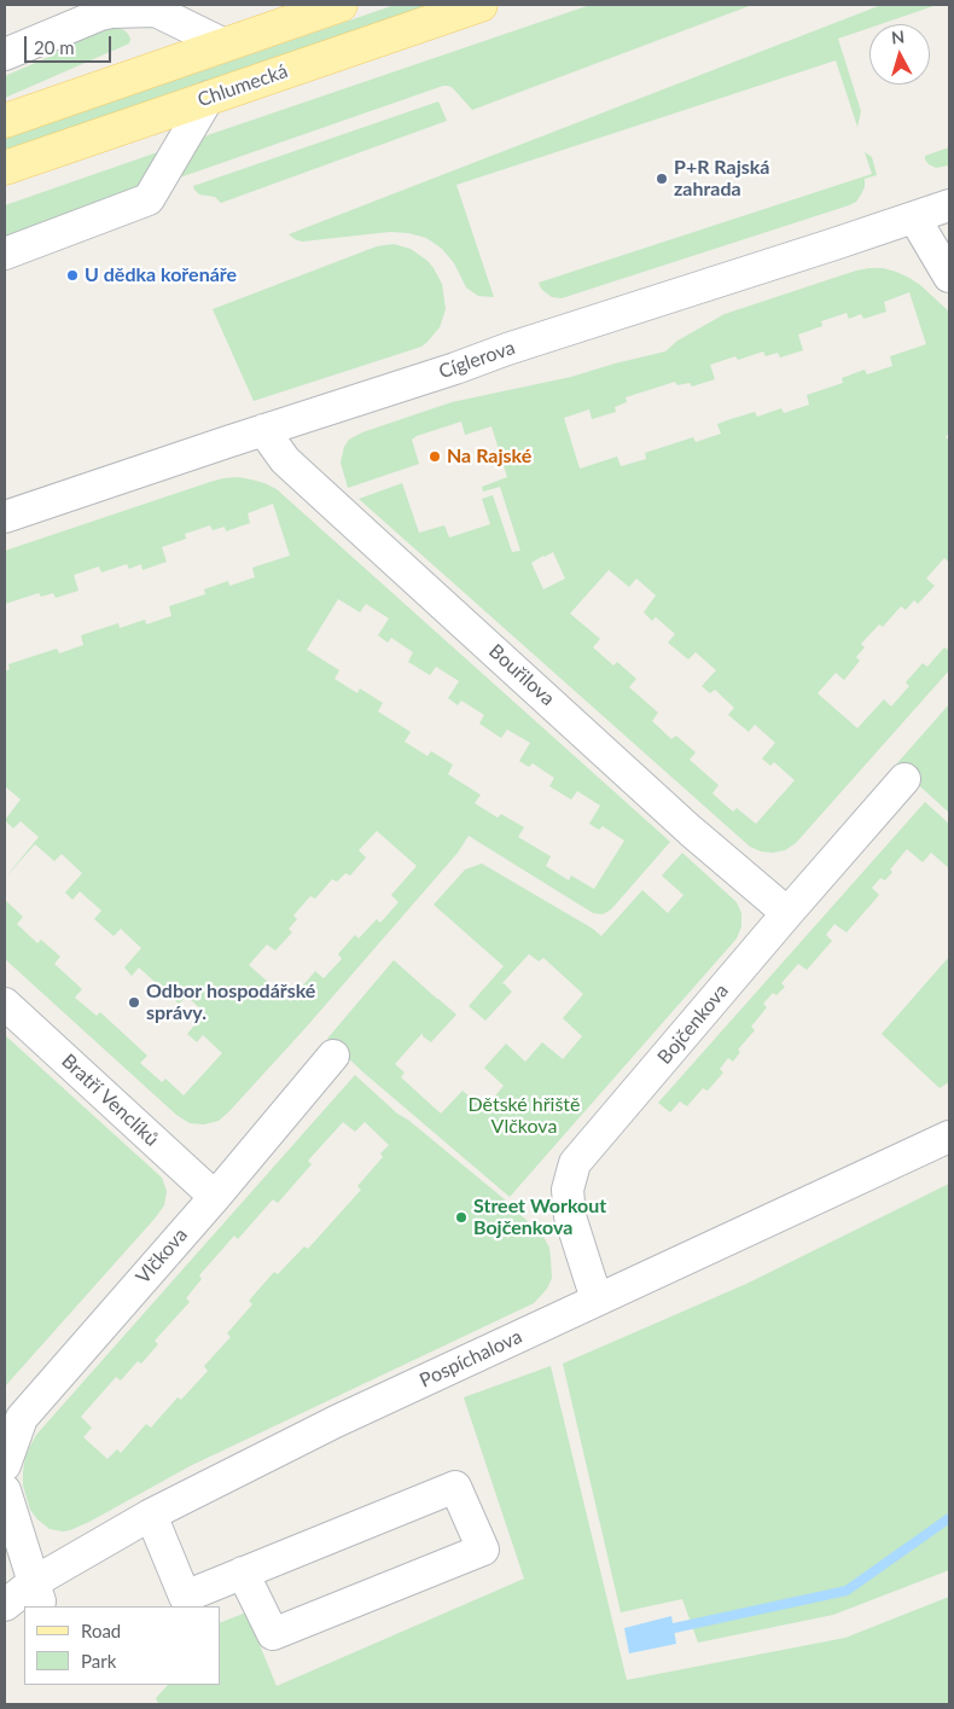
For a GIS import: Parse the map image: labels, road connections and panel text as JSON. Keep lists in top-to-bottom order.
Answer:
{
  "streets": {
    "main road": ["Chlumecká"],
    "street": [
      "Cíglerova",
      "Bouřilova",
      "Bojčenkova",
      "Bratří Venclíků",
      "Vlčkova",
      "Pospíchalova"
    ]
  },
  "crossings": [
    ["Cíglerova", "Bouřilova"],
    ["Bouřilova", "Bojčenkova"],
    ["Bojčenkova", "Pospíchalova"],
    ["Bratří Venclíků", "Vlčkova"]
  ],
  "parks": ["Dětské hřiště Vlčkova"],
  "places": [
    "P+R Rajská zahrada",
    "U dědka kořenáře",
    "Na Rajské",
    "Odbor hospodářské správy.",
    "Street Workout Bojčenkova"
  ],
  "legend": ["Road", "Park"],
  "scale_bar": "20 m",
  "north": "top"
}
